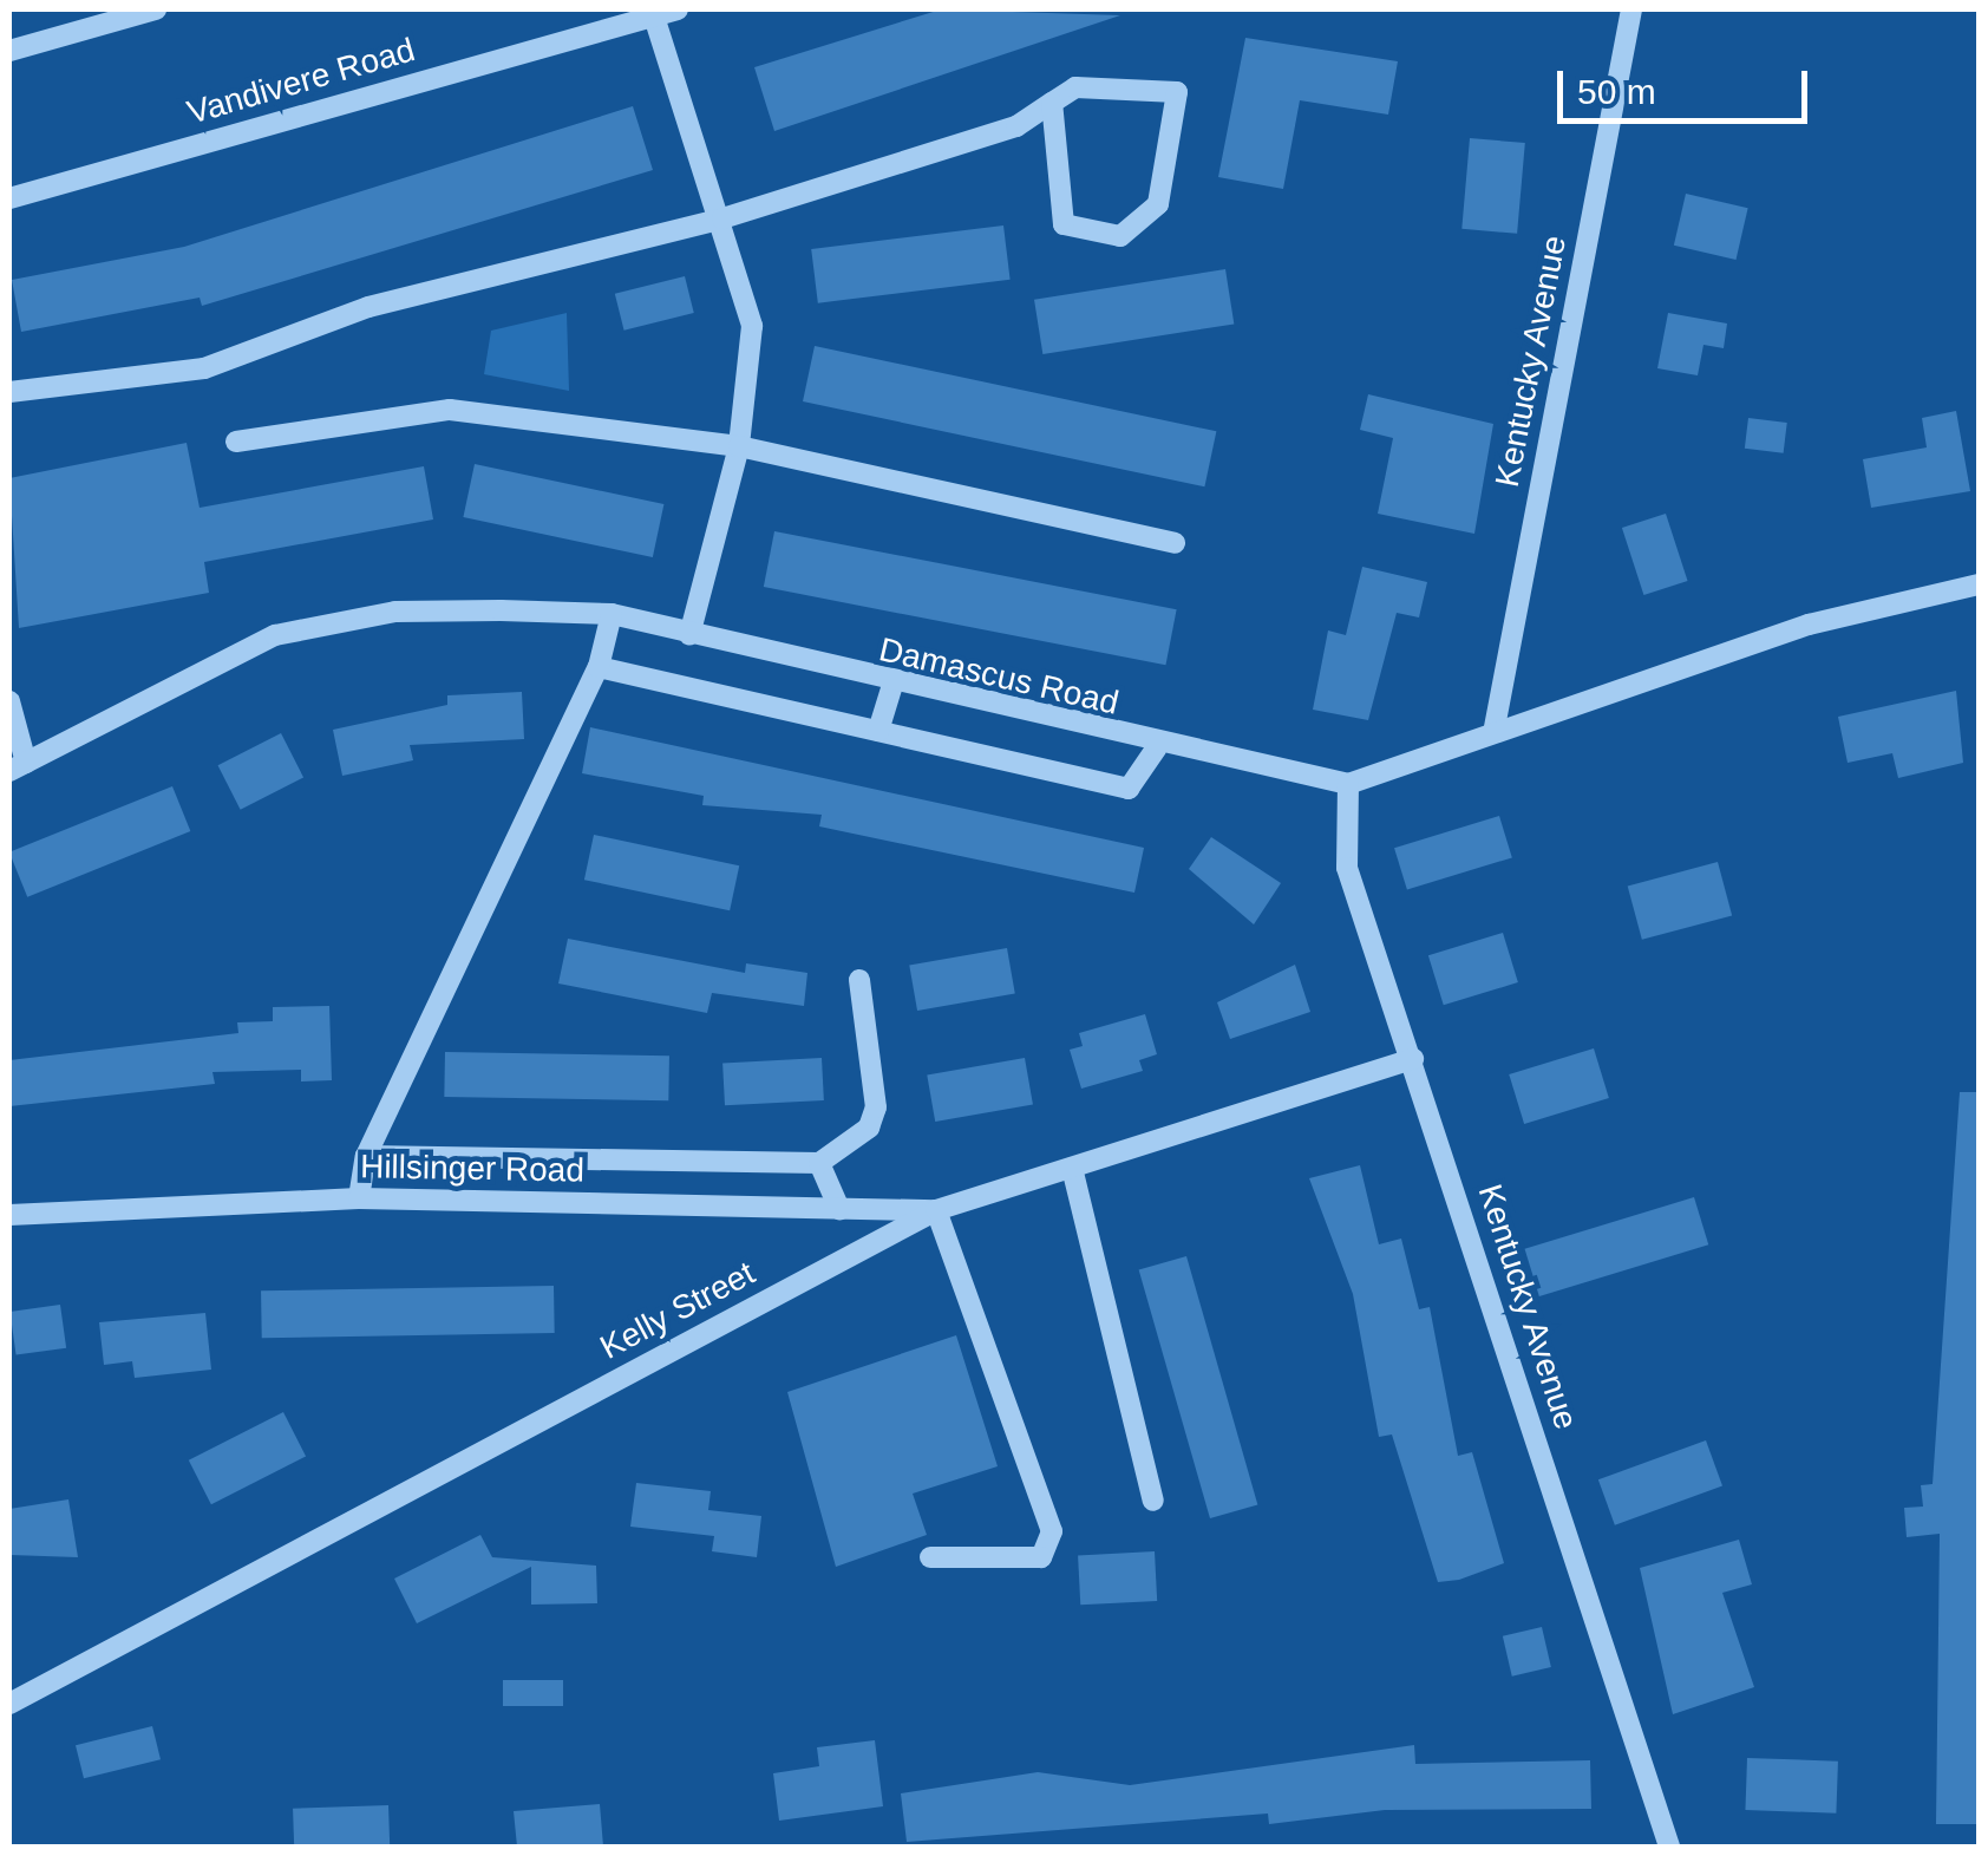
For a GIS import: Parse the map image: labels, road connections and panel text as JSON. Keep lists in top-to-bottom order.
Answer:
{
  "streets": {
    "street": [
      "Vandivere Road",
      "Kentucky Avenue",
      "Damascus Road",
      "Hillsinger Road",
      "Kelly Street"
    ]
  },
  "crossings": [
    ["Kentucky Avenue", "Damascus Road"],
    ["Kentucky Avenue", "Kelly Street"],
    ["Hillsinger Road", "Kelly Street"]
  ],
  "scale_bar": "50 m"
}
